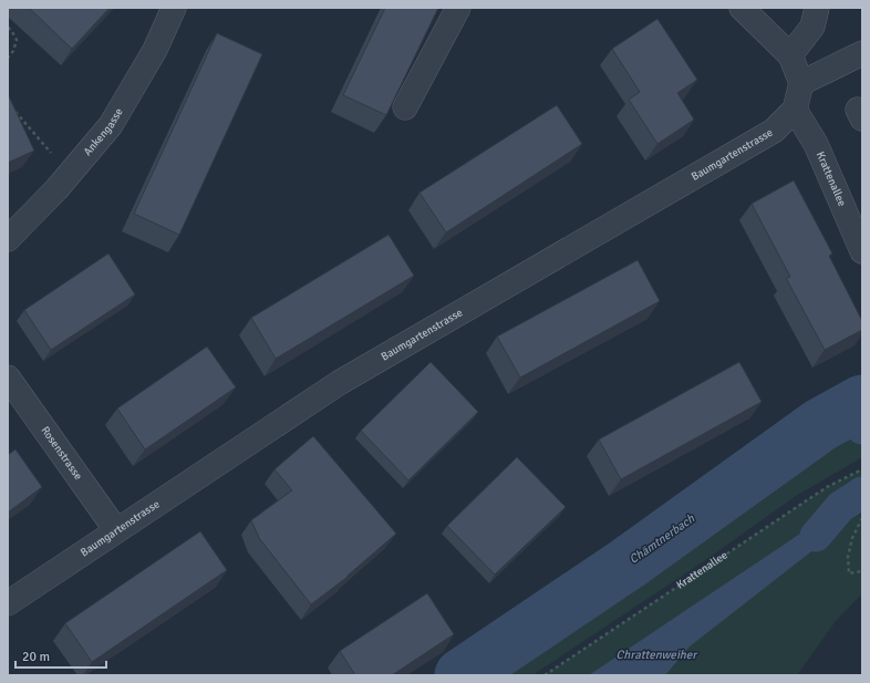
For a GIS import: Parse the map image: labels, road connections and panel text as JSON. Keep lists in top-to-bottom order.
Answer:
{
  "streets": {
    "street": [
      "Ankengasse",
      "Baumgartenstrasse",
      "Krattenallee",
      "Rosenstrasse"
    ]
  },
  "crossings": [
    ["Baumgartenstrasse", "Krattenallee"],
    ["Baumgartenstrasse", "Rosenstrasse"]
  ],
  "water": ["Chämtnerbach", "Chrattenweiher"],
  "scale_bar": "20 m"
}
